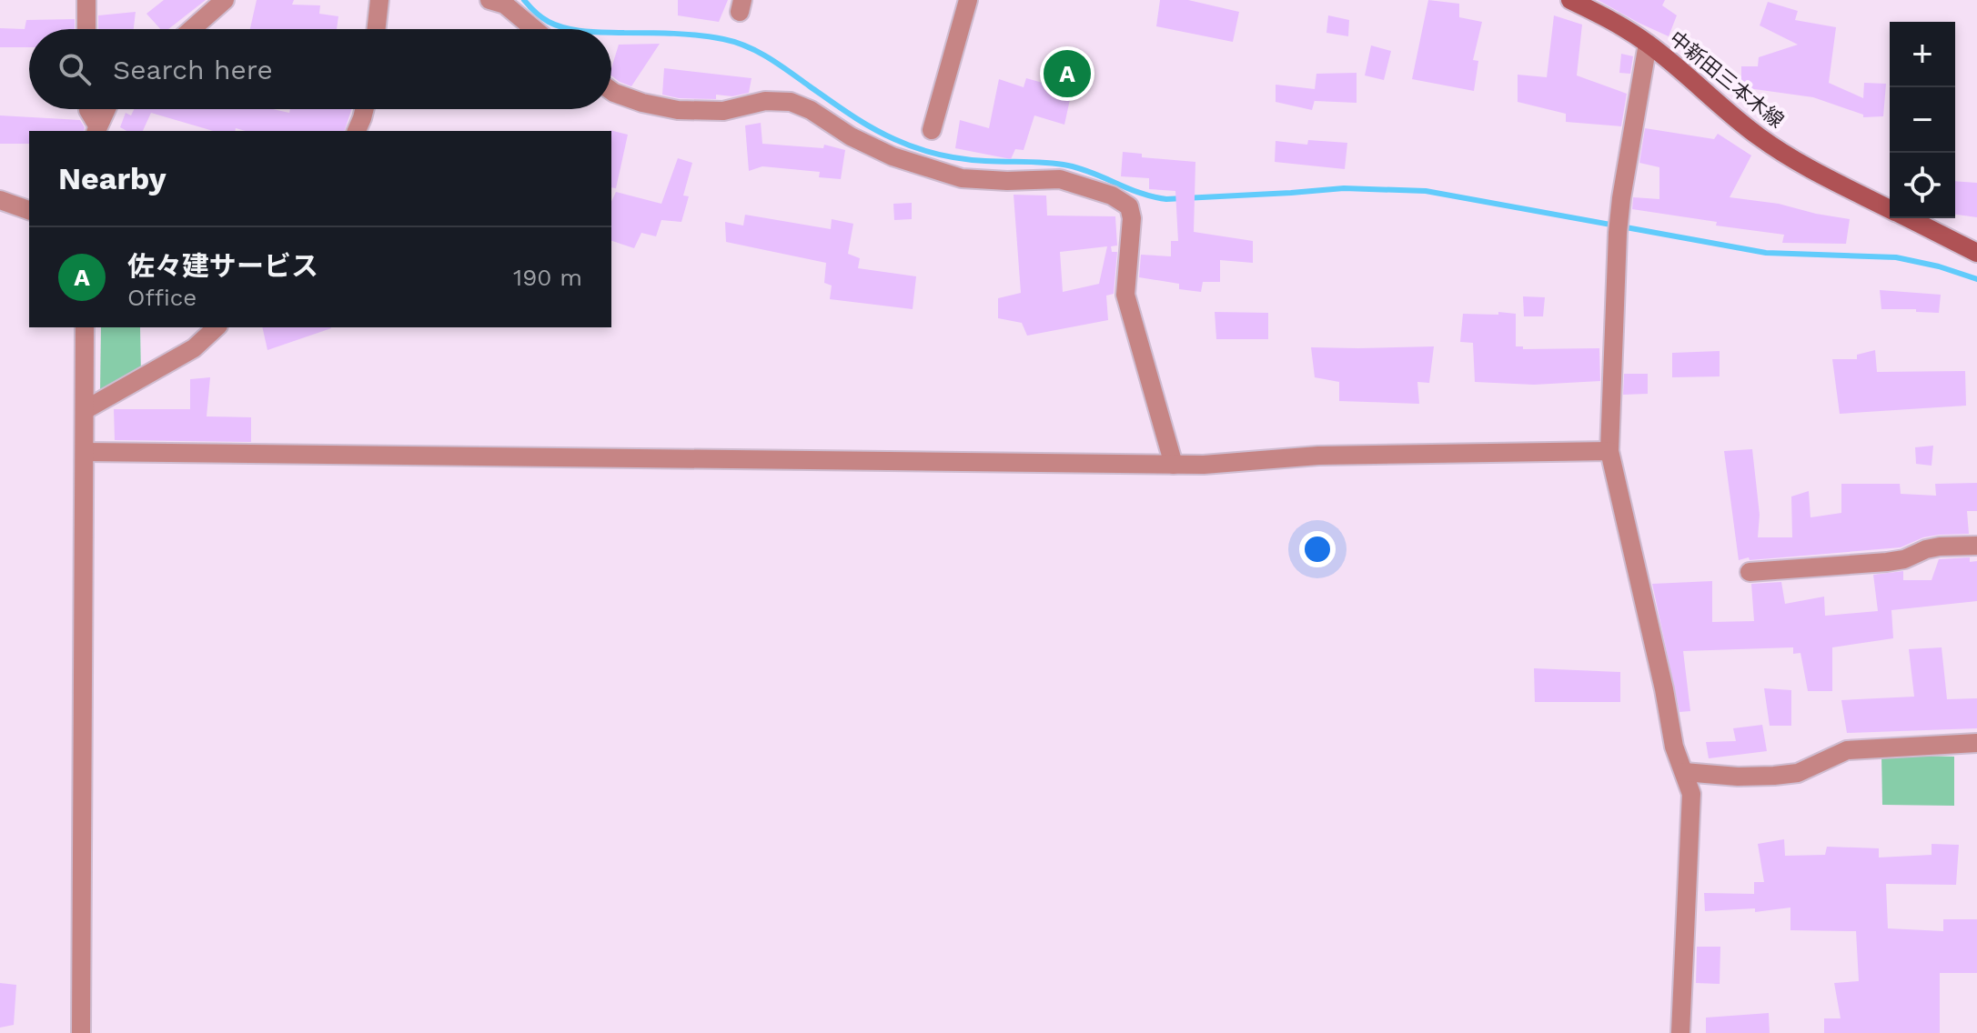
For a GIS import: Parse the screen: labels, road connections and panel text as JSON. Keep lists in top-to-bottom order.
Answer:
{
  "streets": {
    "main road": ["中新田三本木線"]
  },
  "page": {
    "map_buttons": ["+", "−"],
    "search": "Search here",
    "pins": "A",
    "heading": "Nearby",
    "list": [
      {
        "mark": "A",
        "name": "佐々建サービス",
        "note": "Office",
        "value": "190 m"
      }
    ]
  }
}
